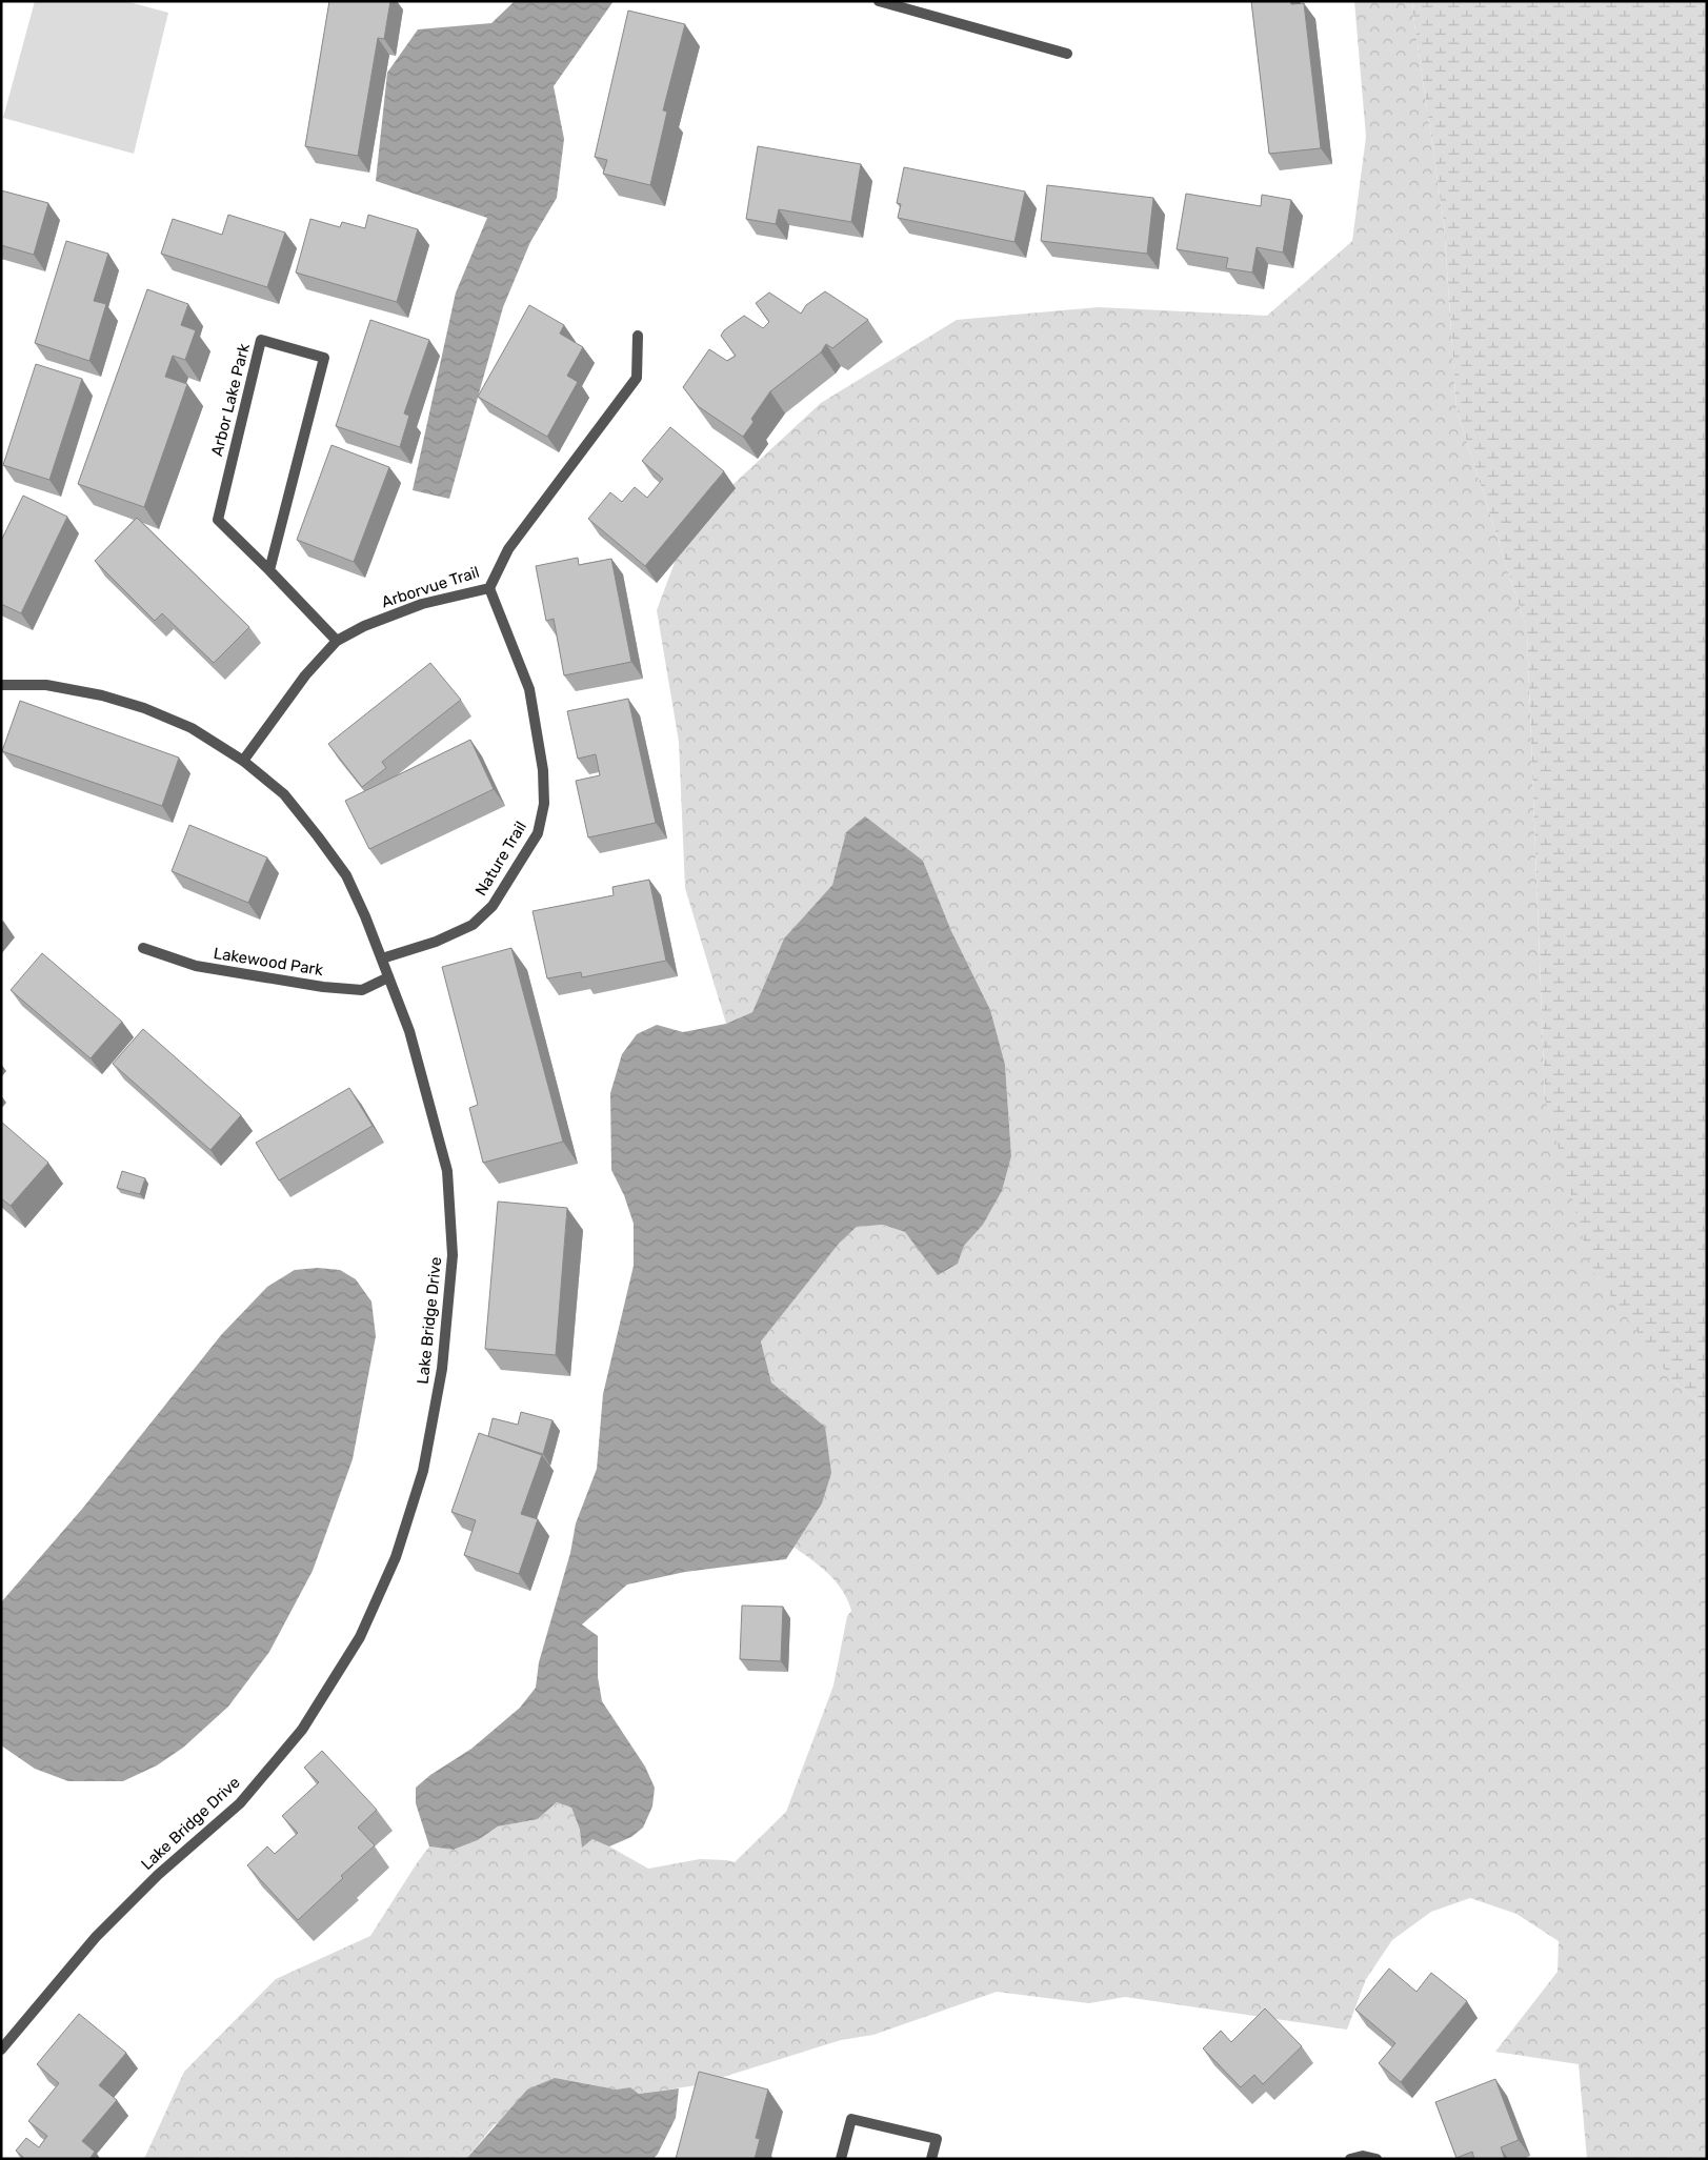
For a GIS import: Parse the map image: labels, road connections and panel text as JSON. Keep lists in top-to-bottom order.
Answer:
{
  "streets": {
    "street": [
      "Arbor Lake Park",
      "Arborvue Trail",
      "Nature Trail",
      "Lakewood Park",
      "Lake Bridge Drive"
    ]
  },
  "crossings": [
    ["Arbor Lake Park", "Arborvue Trail"],
    ["Arborvue Trail", "Nature Trail"],
    ["Arborvue Trail", "Lake Bridge Drive"],
    ["Nature Trail", "Lake Bridge Drive"],
    ["Lakewood Park", "Lake Bridge Drive"]
  ]
}
